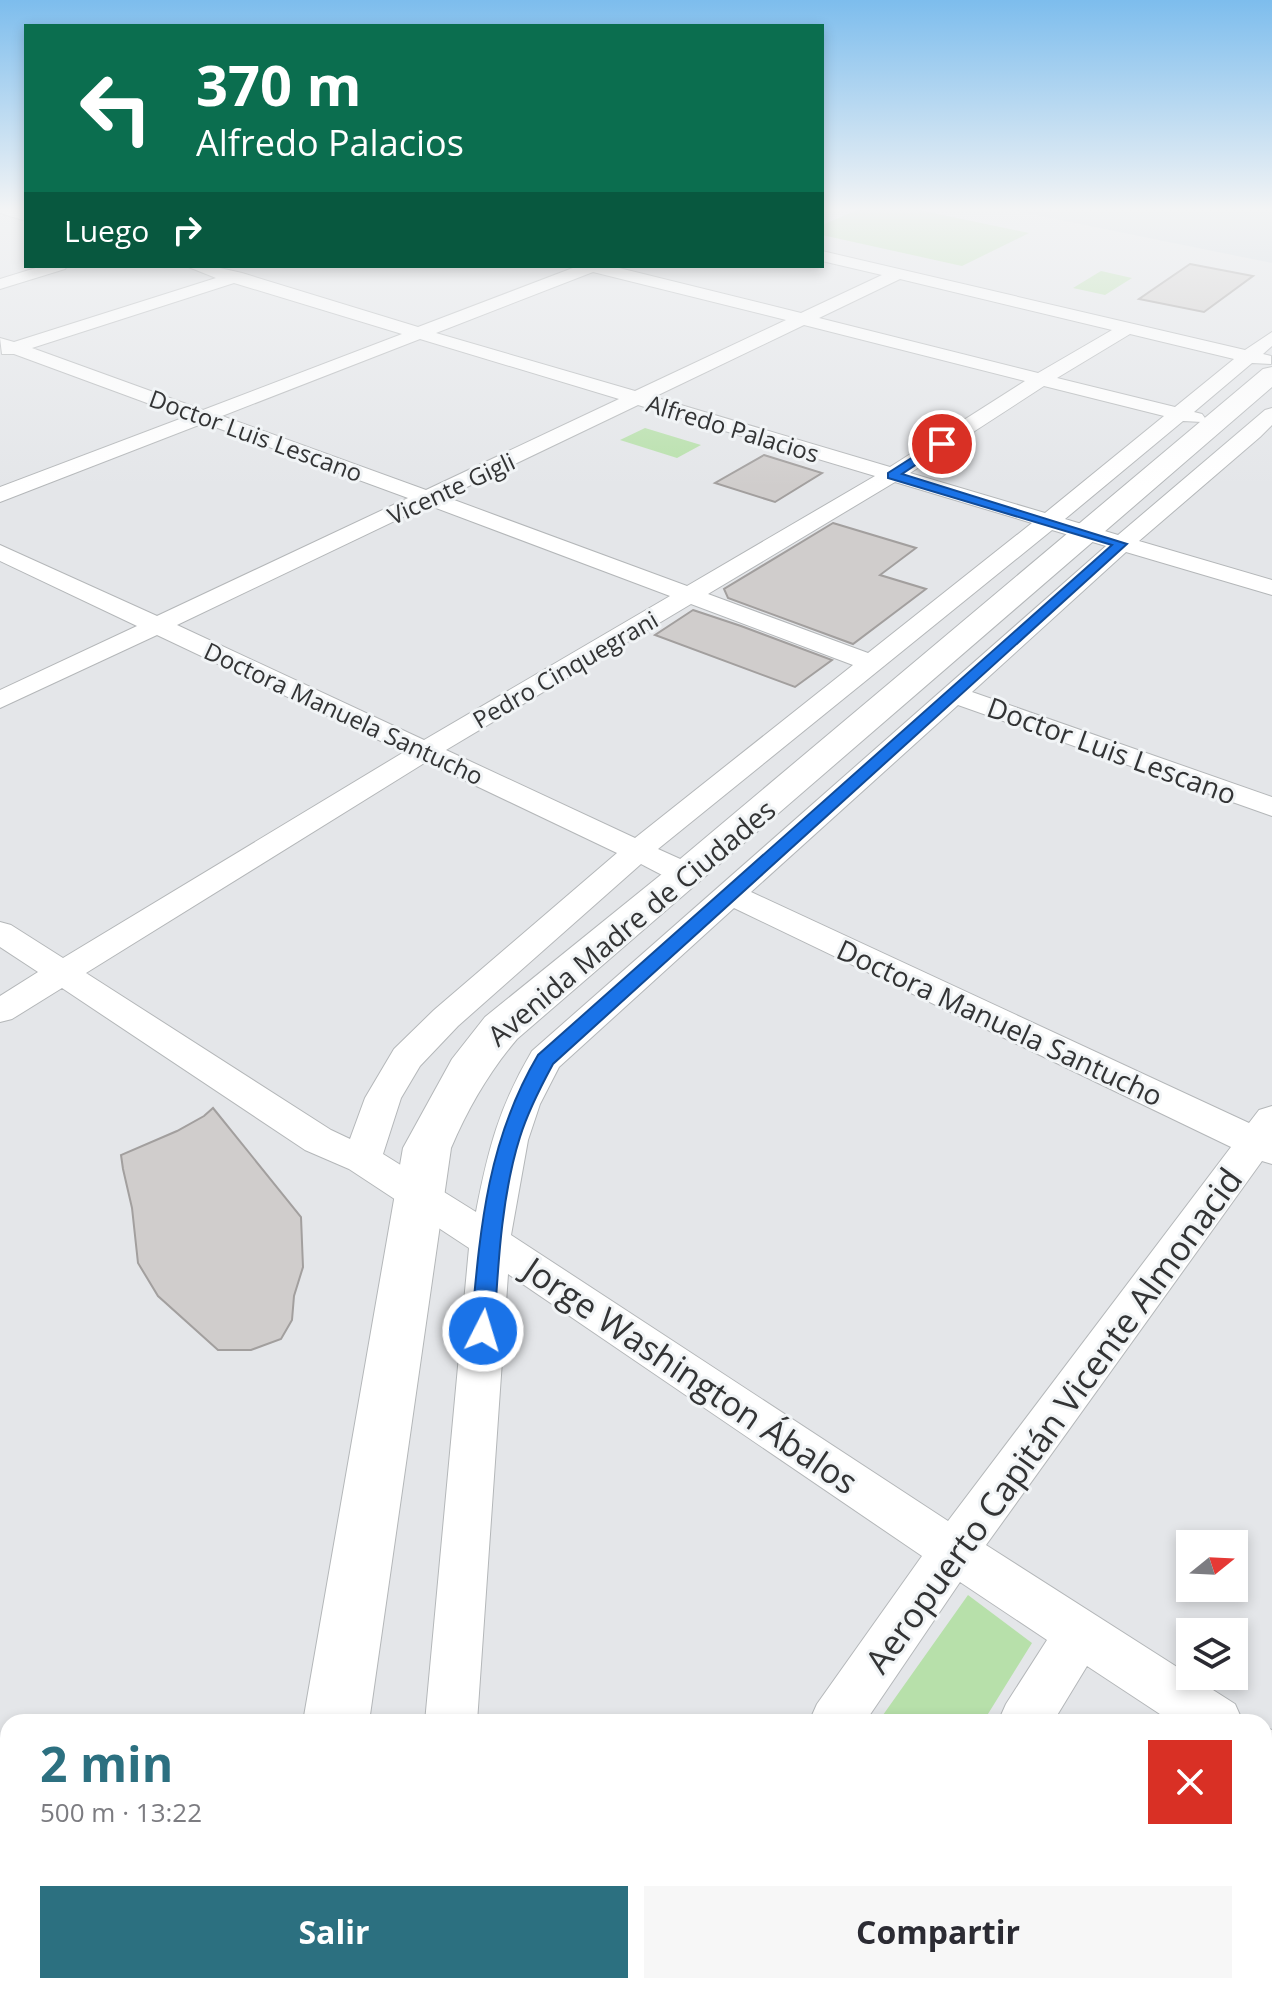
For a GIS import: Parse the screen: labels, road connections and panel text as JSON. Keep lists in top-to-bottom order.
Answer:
{
  "streets": {
    "main road": ["Avenida Madre de Ciudades"],
    "street": [
      "Alfredo Palacios",
      "Doctor Luis Lescano",
      "Vicente Gigli",
      "Pedro Cinquegrani",
      "Doctora Manuela Santucho",
      "Jorge Washington Ábalos",
      "Aeropuerto Capitán Vicente Almonacid"
    ]
  },
  "crossings": [
    ["Alfredo Palacios", "Vicente Gigli"],
    ["Alfredo Palacios", "Pedro Cinquegrani"],
    ["Alfredo Palacios", "Avenida Madre de Ciudades"],
    ["Doctor Luis Lescano", "Vicente Gigli"],
    ["Doctor Luis Lescano", "Pedro Cinquegrani"],
    ["Vicente Gigli", "Doctora Manuela Santucho"],
    ["Pedro Cinquegrani", "Doctora Manuela Santucho"],
    ["Pedro Cinquegrani", "Jorge Washington Ábalos"],
    ["Doctora Manuela Santucho", "Avenida Madre de Ciudades"],
    ["Doctora Manuela Santucho", "Aeropuerto Capitán Vicente Almonacid"],
    ["Avenida Madre de Ciudades", "Jorge Washington Ábalos"],
    ["Jorge Washington Ábalos", "Aeropuerto Capitán Vicente Almonacid"]
  ],
  "north": "right",
  "page": {
    "turn": ["370 m", "Alfredo Palacios"],
    "then": "Luego",
    "heading": ["2 min", "500 m · 13:22"],
    "buttons": ["Salir", "Compartir"]
  }
}
